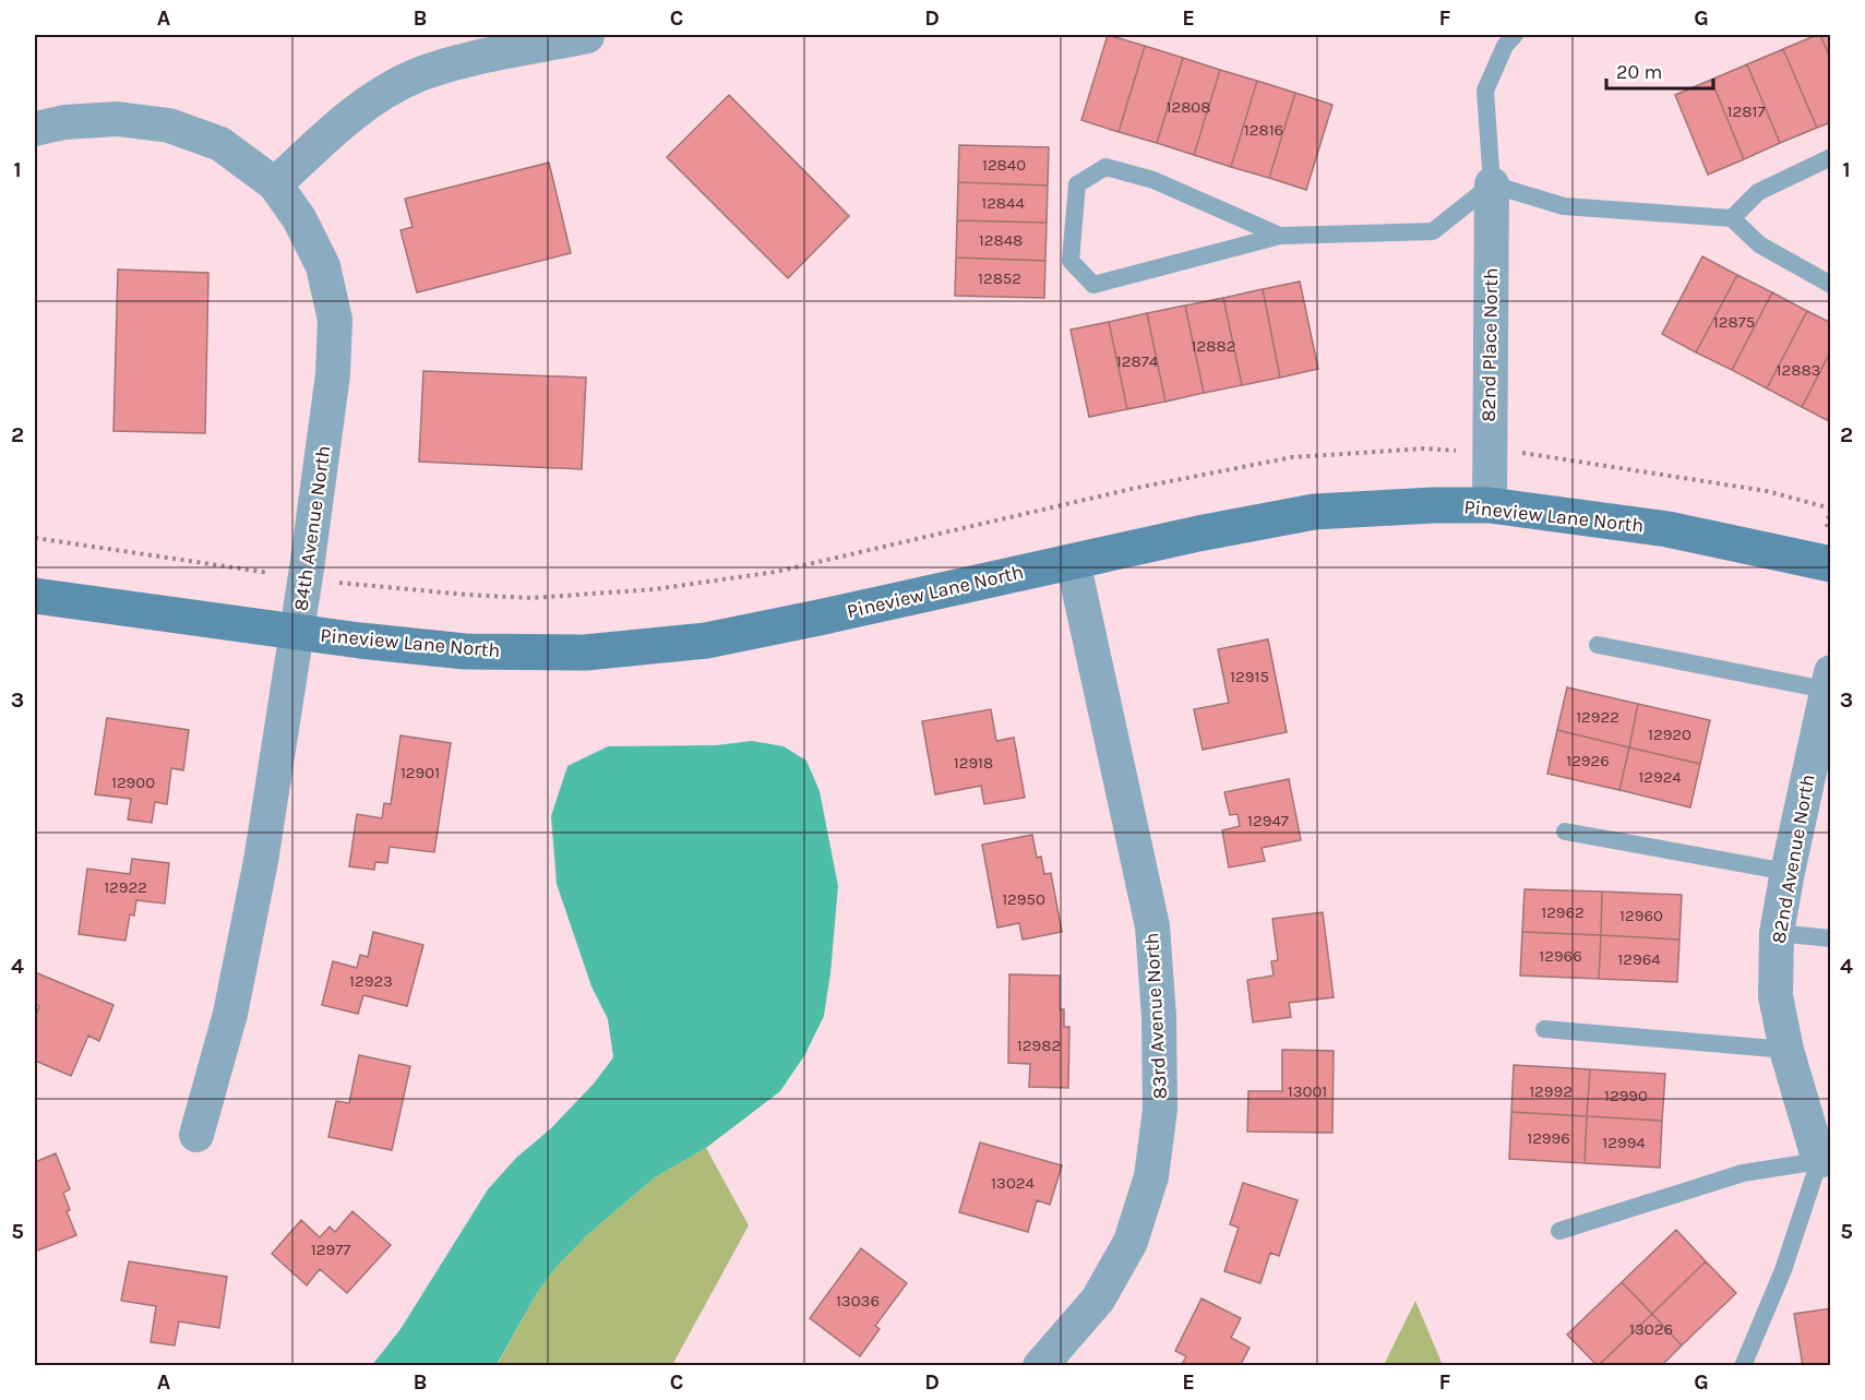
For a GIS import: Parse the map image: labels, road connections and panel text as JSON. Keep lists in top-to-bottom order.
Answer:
{
  "streets": {
    "street": [
      "82nd Place North",
      "Pineview Lane North",
      "84th Avenue North",
      "82nd Avenue North",
      "83rd Avenue North"
    ]
  },
  "crossings": [
    ["82nd Place North", "Pineview Lane North"],
    ["Pineview Lane North", "84th Avenue North"],
    ["Pineview Lane North", "83rd Avenue North"]
  ],
  "house_numbers": [
    "12808",
    "12817",
    "12816",
    "12840",
    "12844",
    "12848",
    "12852",
    "12875",
    "12882",
    "12874",
    "12883",
    "12915",
    "12922",
    "12920",
    "12926",
    "12918",
    "12901",
    "12924",
    "12900",
    "12947",
    "12922",
    "12950",
    "12962",
    "12960",
    "12966",
    "12964",
    "12923",
    "12982",
    "13001",
    "12992",
    "12990",
    "12996",
    "12994",
    "13024",
    "12977",
    "13036",
    "13026"
  ],
  "scale_bar": "20 m",
  "grid": {
    "columns": [
      "A",
      "B",
      "C",
      "D",
      "E",
      "F",
      "G"
    ],
    "rows": [
      "1",
      "2",
      "3",
      "4",
      "5"
    ]
  }
}
